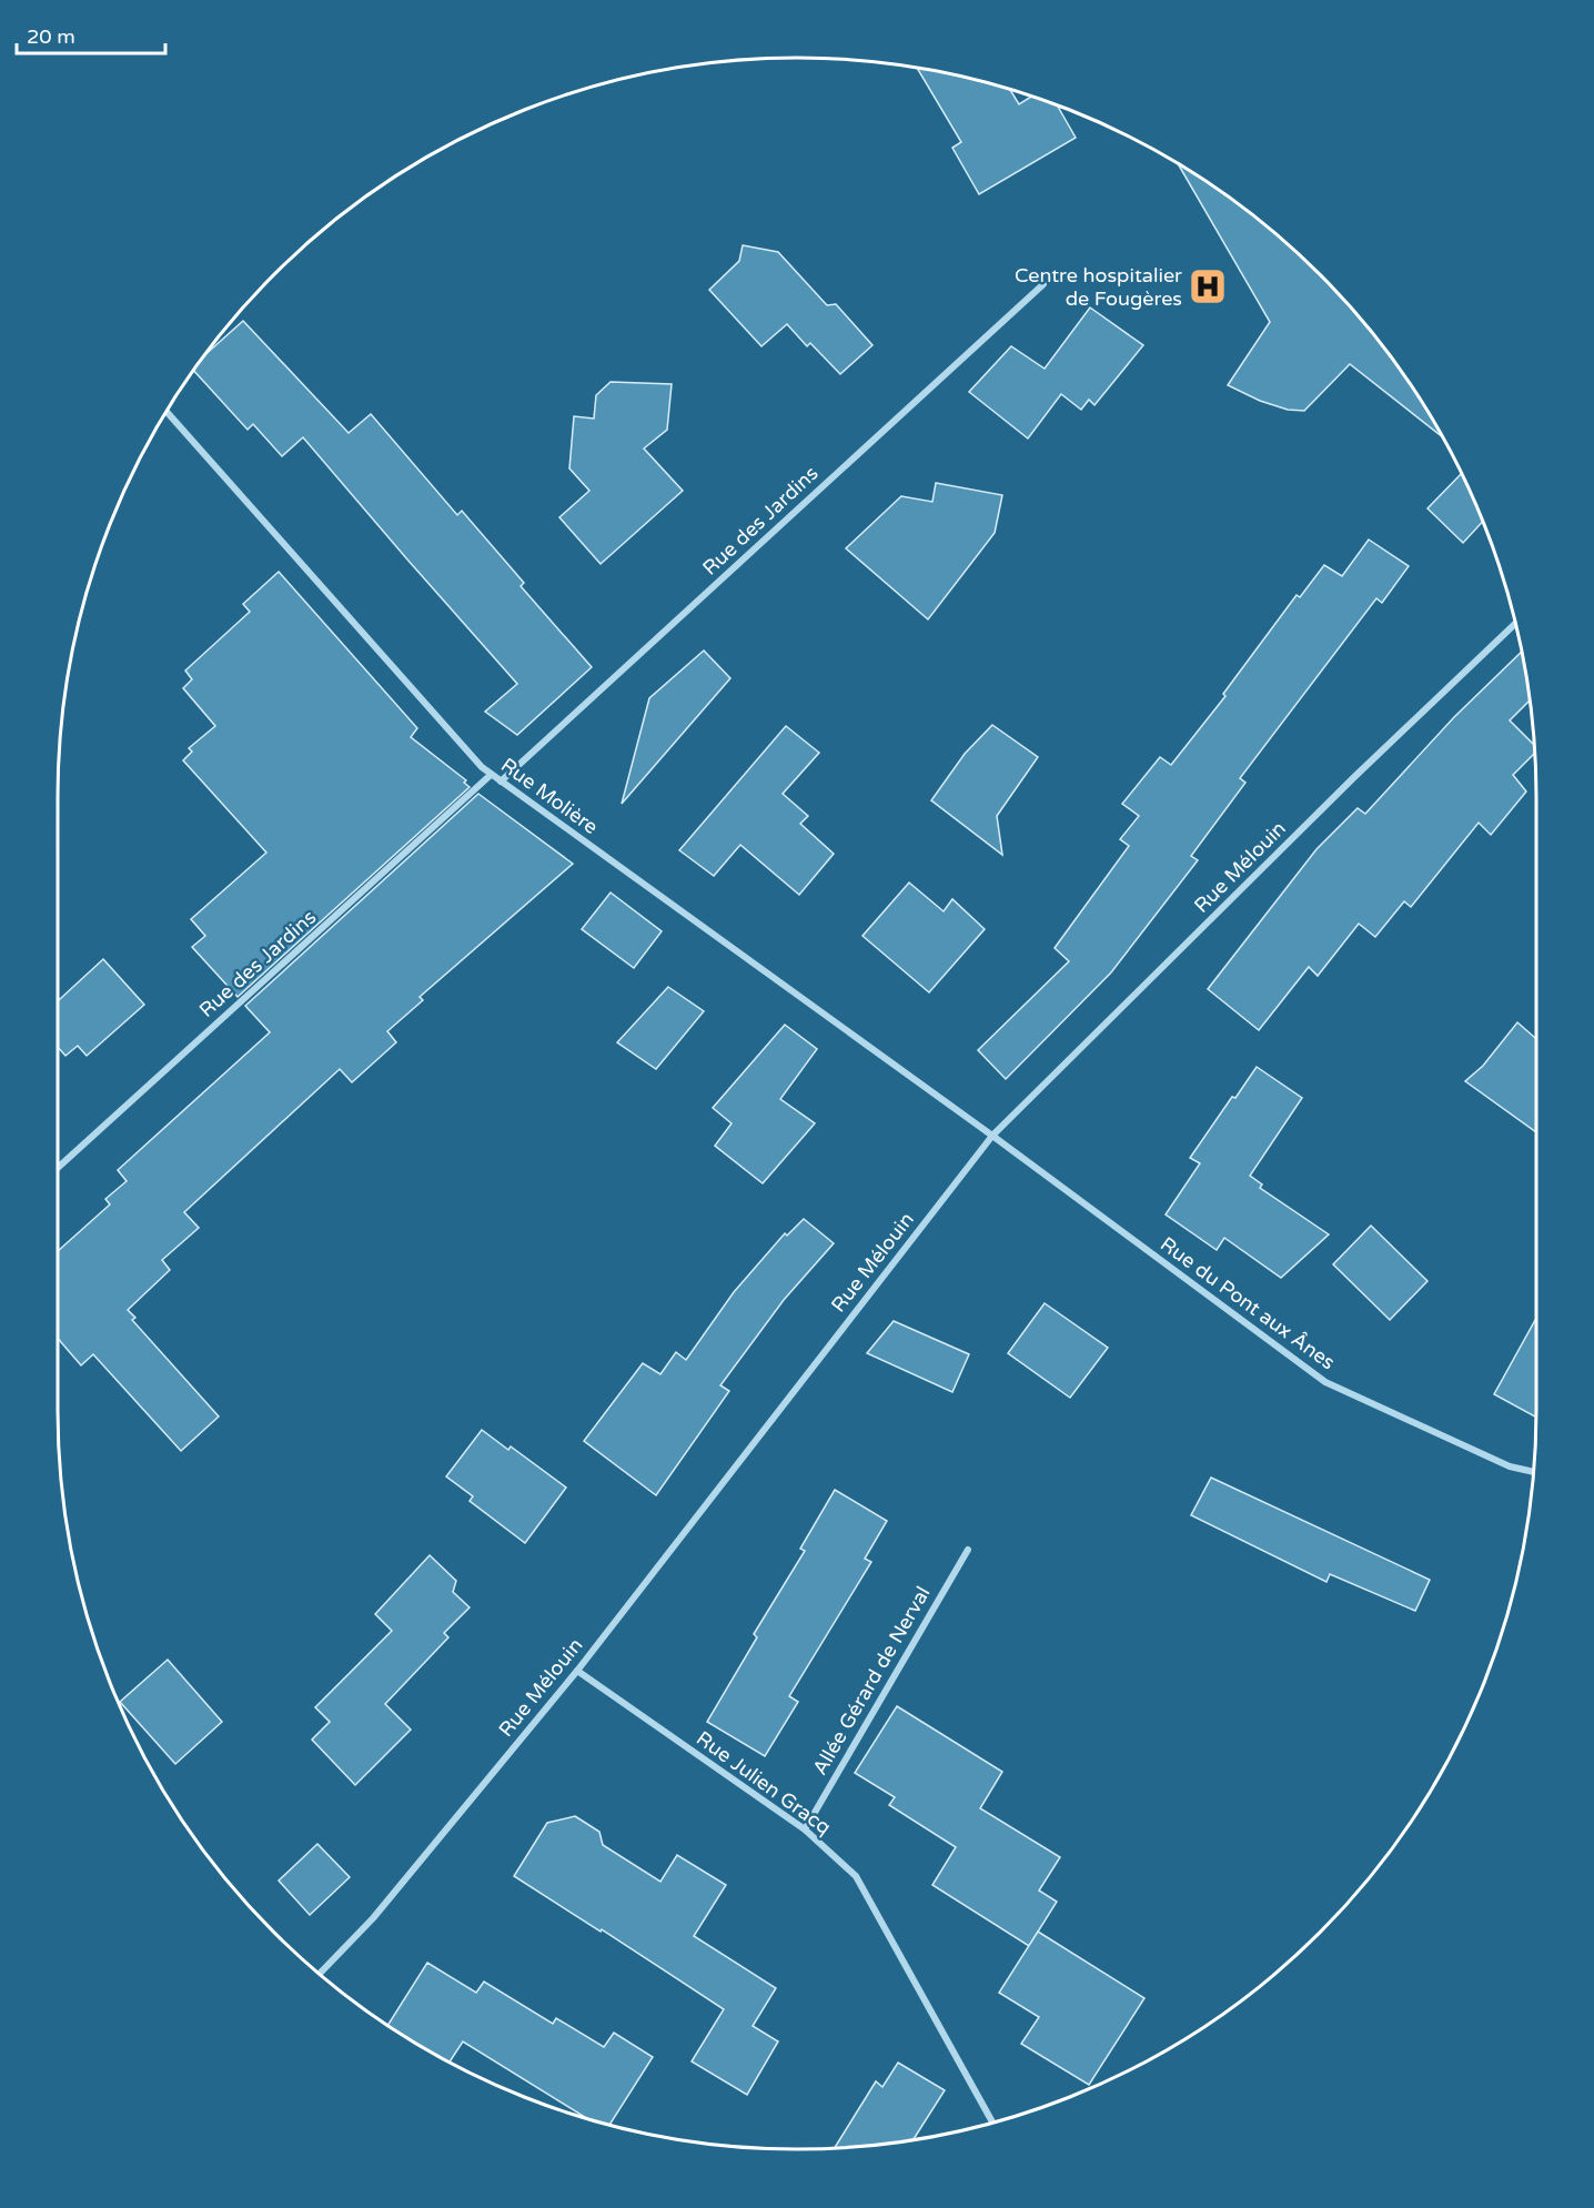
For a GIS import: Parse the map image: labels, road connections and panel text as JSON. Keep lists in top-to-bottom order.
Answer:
{
  "streets": {
    "street": [
      "Rue des Jardins",
      "Rue Molière",
      "Rue Mélouin",
      "Rue du Pont aux Ânes",
      "Allée Gérard de Nerval",
      "Rue Julien Gracq"
    ]
  },
  "crossings": [
    ["Rue des Jardins", "Rue Molière"],
    ["Rue Molière", "Rue Mélouin"],
    ["Rue Molière", "Rue du Pont aux Ânes"],
    ["Rue Mélouin", "Rue du Pont aux Ânes"],
    ["Rue Mélouin", "Rue Julien Gracq"],
    ["Allée Gérard de Nerval", "Rue Julien Gracq"]
  ],
  "places": {
    "hospital": ["Centre hospitalier de Fougères"]
  },
  "scale_bar": "20 m"
}
